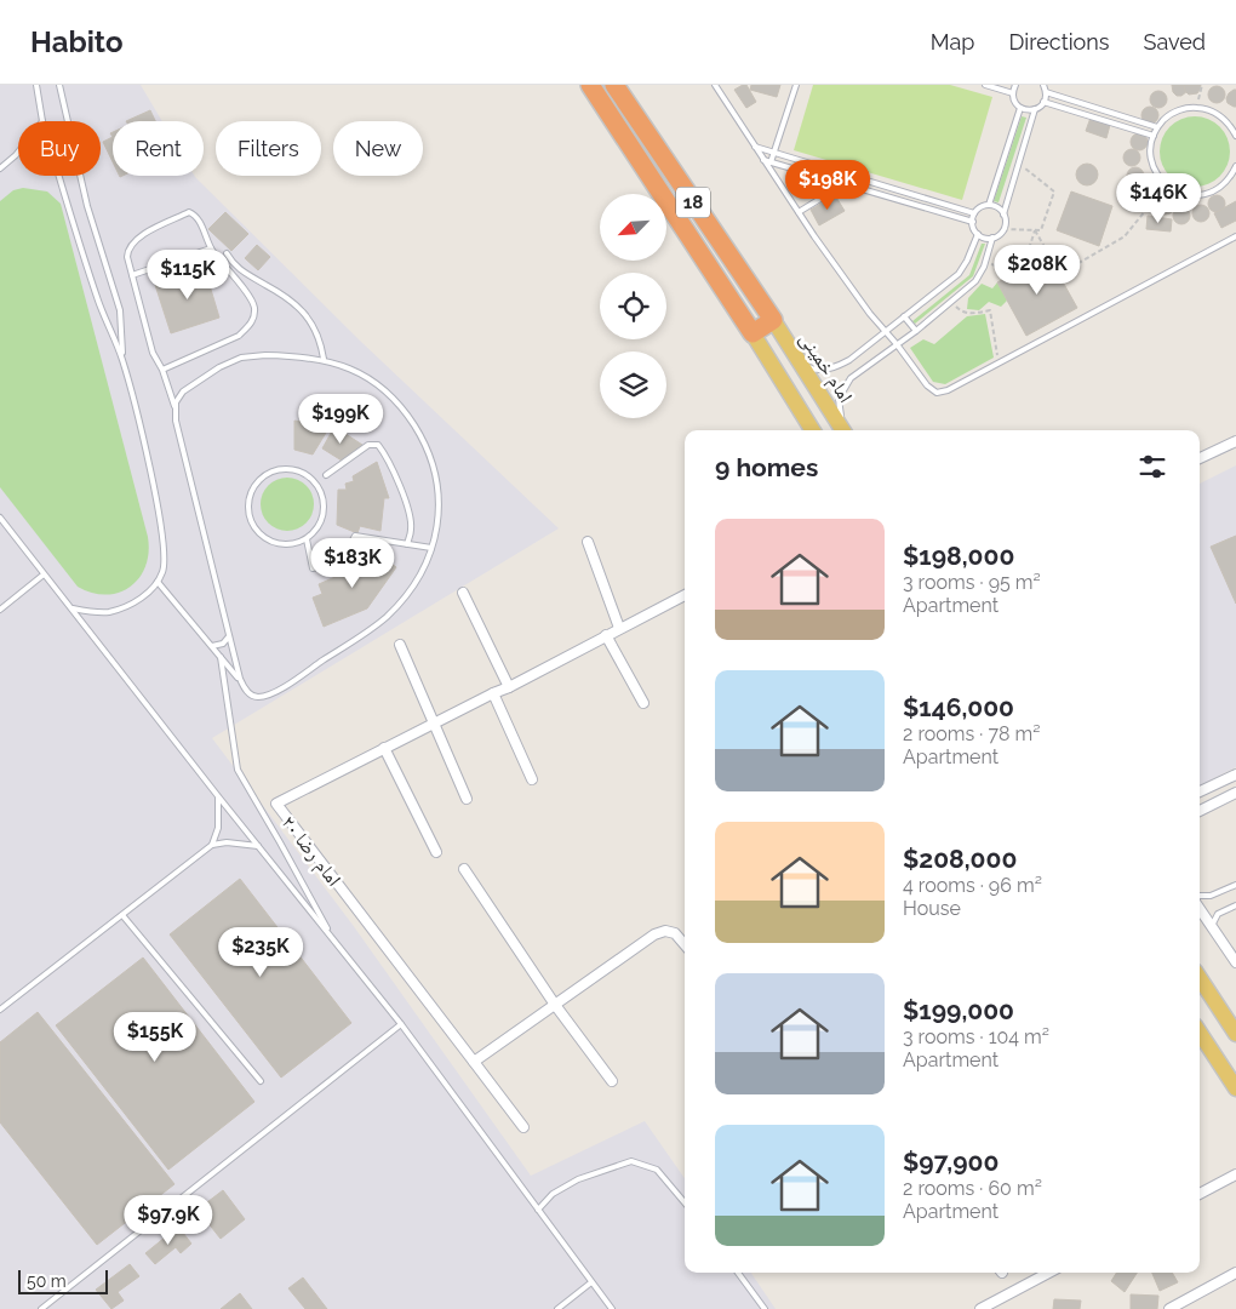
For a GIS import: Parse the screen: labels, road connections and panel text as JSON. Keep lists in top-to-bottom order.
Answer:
{
  "streets": {
    "highway": ["18"],
    "main road": ["امام خمینی"],
    "street": ["امام رضا ۲۰"]
  },
  "crossings": [
    ["18", "امام خمینی"]
  ],
  "scale_bar": "50 m",
  "north": "bottom left",
  "page": {
    "header": "Habito",
    "nav": ["Map", "Directions", "Saved"],
    "chip": [
      "Buy",
      "Rent",
      "Filters",
      "New"
    ],
    "price": [
      "$198K",
      "$146K",
      "$208K",
      "$115K",
      "$199K",
      "$183K",
      "$235K",
      "$155K",
      "$97.9K"
    ],
    "heading": "9 homes",
    "list": [
      {
        "name": "$198,000",
        "note": "3 rooms · 95 m² · Apartment"
      },
      {
        "name": "$146,000",
        "note": "2 rooms · 78 m² · Apartment"
      },
      {
        "name": "$208,000",
        "note": "4 rooms · 96 m² · House"
      },
      {
        "name": "$199,000",
        "note": "3 rooms · 104 m² · Apartment"
      },
      {
        "name": "$97,900",
        "note": "2 rooms · 60 m² · Apartment"
      }
    ],
    "scale": "50 m"
  }
}
